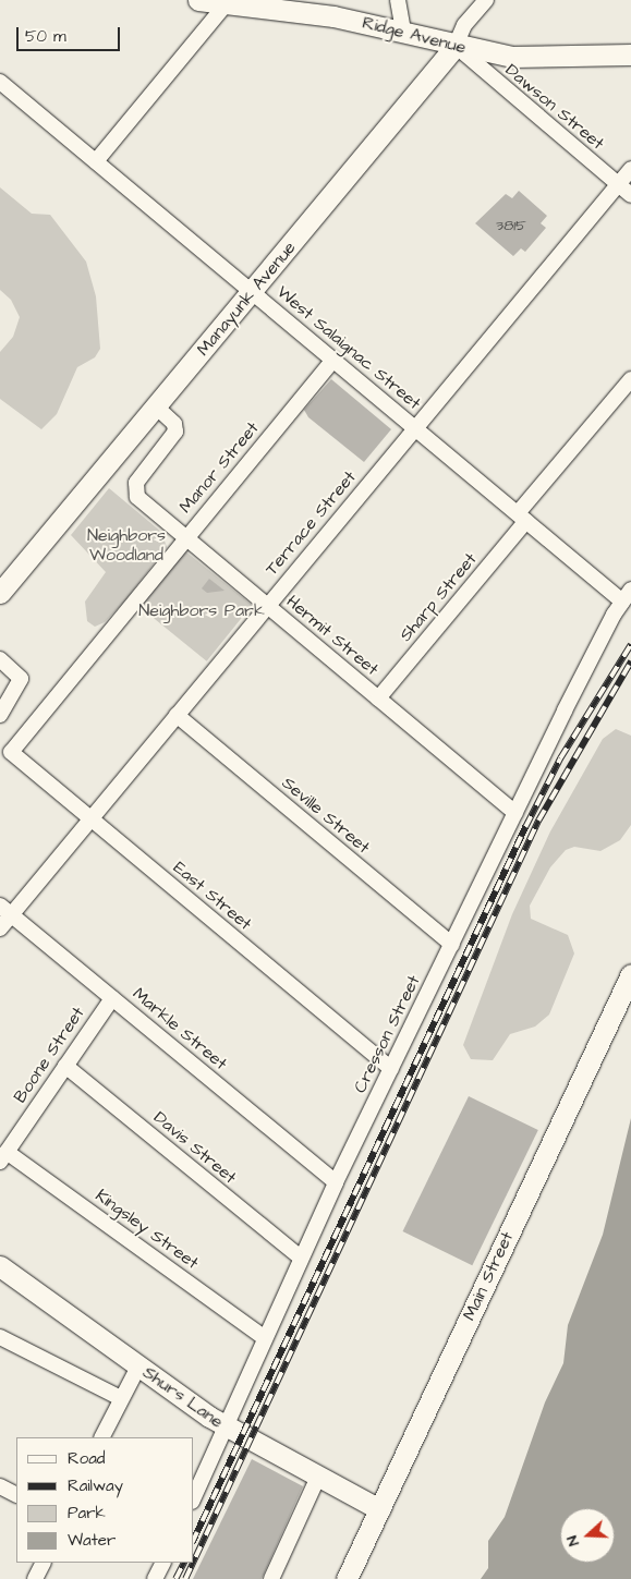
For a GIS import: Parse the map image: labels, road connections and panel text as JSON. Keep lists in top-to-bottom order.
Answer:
{
  "streets": {
    "street": [
      "Ridge Avenue",
      "Dawson Street",
      "Manayunk Avenue",
      "West Salaignac Street",
      "Manor Street",
      "Terrace Street",
      "Sharp Street",
      "Hermit Street",
      "Seville Street",
      "East Street",
      "Markle Street",
      "Cresson Street",
      "Boone Street",
      "Davis Street",
      "Kingsley Street",
      "Main Street",
      "Shurs Lane"
    ]
  },
  "crossings": [
    ["Ridge Avenue", "Dawson Street"],
    ["Ridge Avenue", "Manayunk Avenue"],
    ["Dawson Street", "Manayunk Avenue"],
    ["Dawson Street", "Terrace Street"],
    ["Manayunk Avenue", "West Salaignac Street"],
    ["Manayunk Avenue", "Hermit Street"],
    ["West Salaignac Street", "Manor Street"],
    ["West Salaignac Street", "Terrace Street"],
    ["West Salaignac Street", "Sharp Street"],
    ["West Salaignac Street", "Cresson Street"],
    ["Manor Street", "Hermit Street"],
    ["Manor Street", "East Street"],
    ["Terrace Street", "Hermit Street"],
    ["Terrace Street", "Seville Street"],
    ["Terrace Street", "East Street"],
    ["Terrace Street", "Markle Street"],
    ["Sharp Street", "Hermit Street"],
    ["Hermit Street", "Cresson Street"],
    ["Seville Street", "Cresson Street"],
    ["East Street", "Cresson Street"],
    ["Markle Street", "Cresson Street"],
    ["Markle Street", "Boone Street"],
    ["Cresson Street", "Davis Street"],
    ["Cresson Street", "Kingsley Street"],
    ["Cresson Street", "Shurs Lane"],
    ["Boone Street", "Davis Street"],
    ["Boone Street", "Kingsley Street"],
    ["Main Street", "Shurs Lane"]
  ],
  "parks": ["Neighbors Woodland", "Neighbors Park"],
  "house_numbers": ["3815"],
  "legend": [
    "Road",
    "Railway",
    "Park",
    "Water"
  ],
  "scale_bar": "50 m",
  "north": "left"
}
